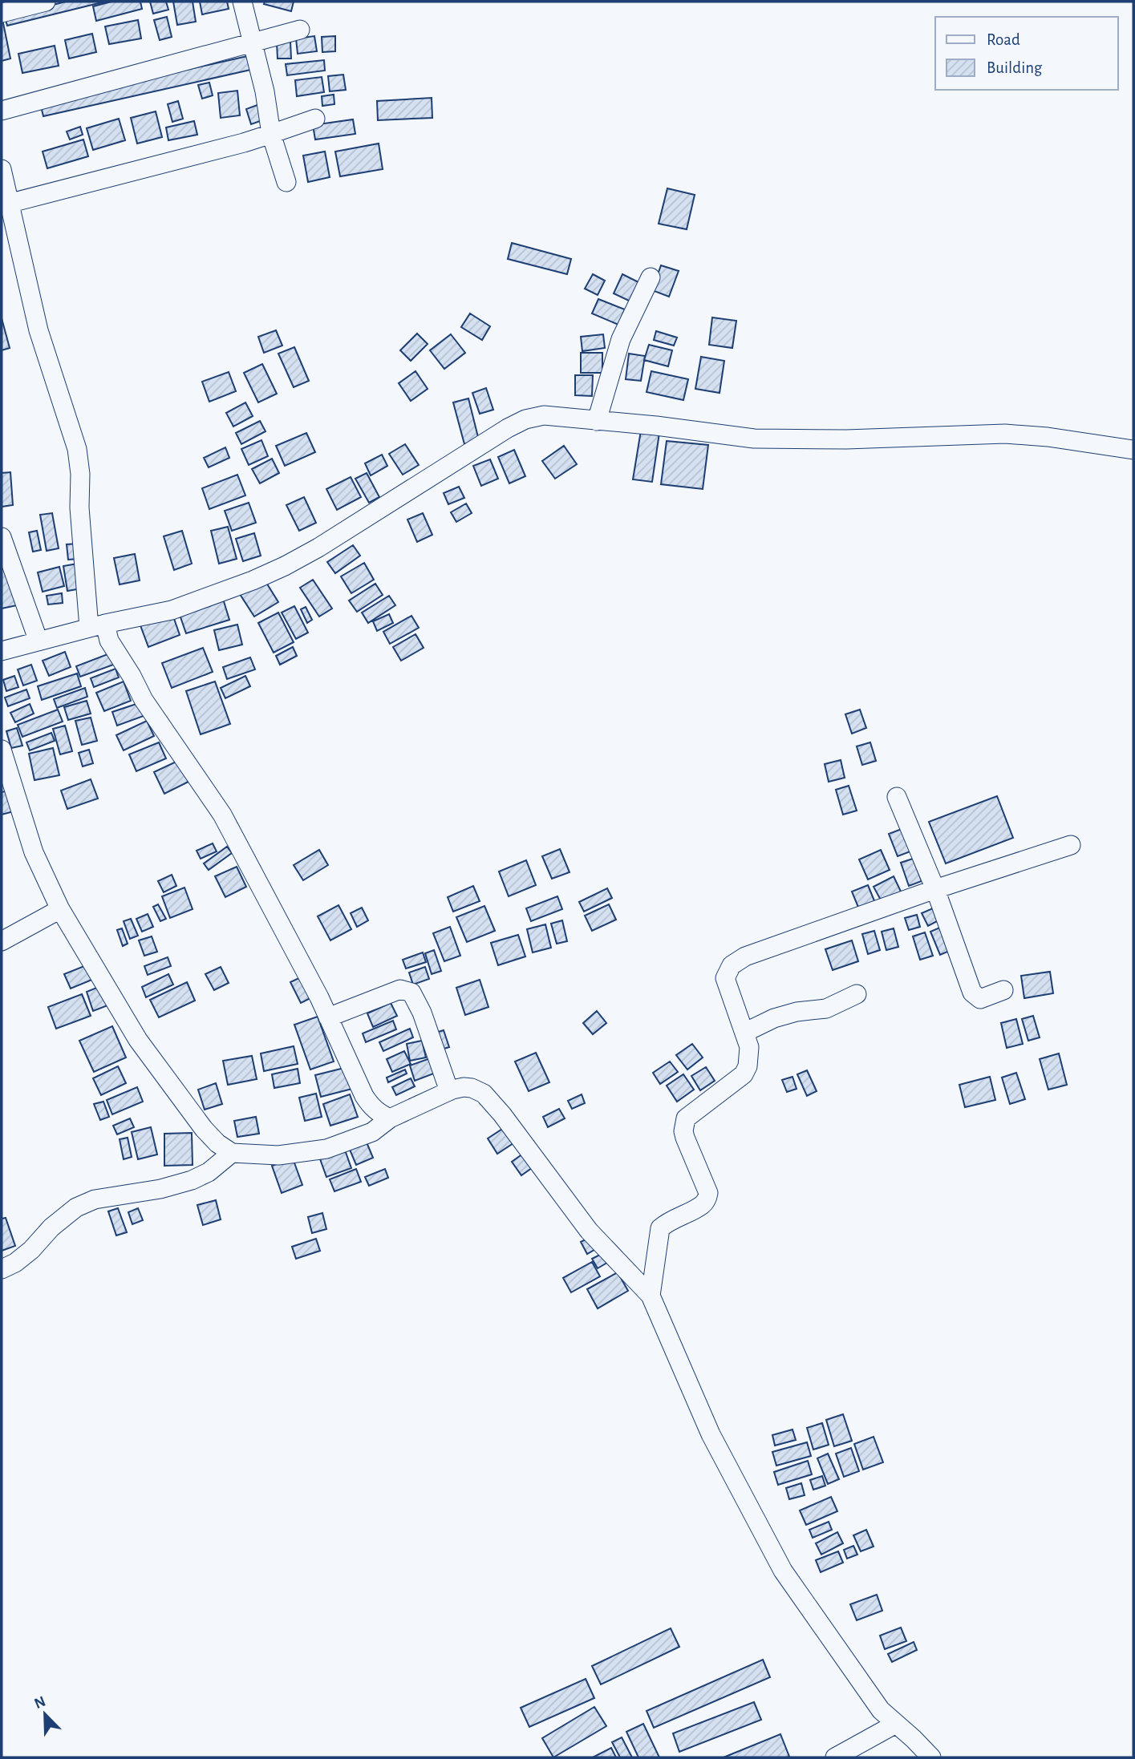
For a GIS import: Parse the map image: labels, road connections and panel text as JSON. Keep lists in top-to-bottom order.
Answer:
{
  "legend": ["Road", "Building"],
  "north": "top left"
}
